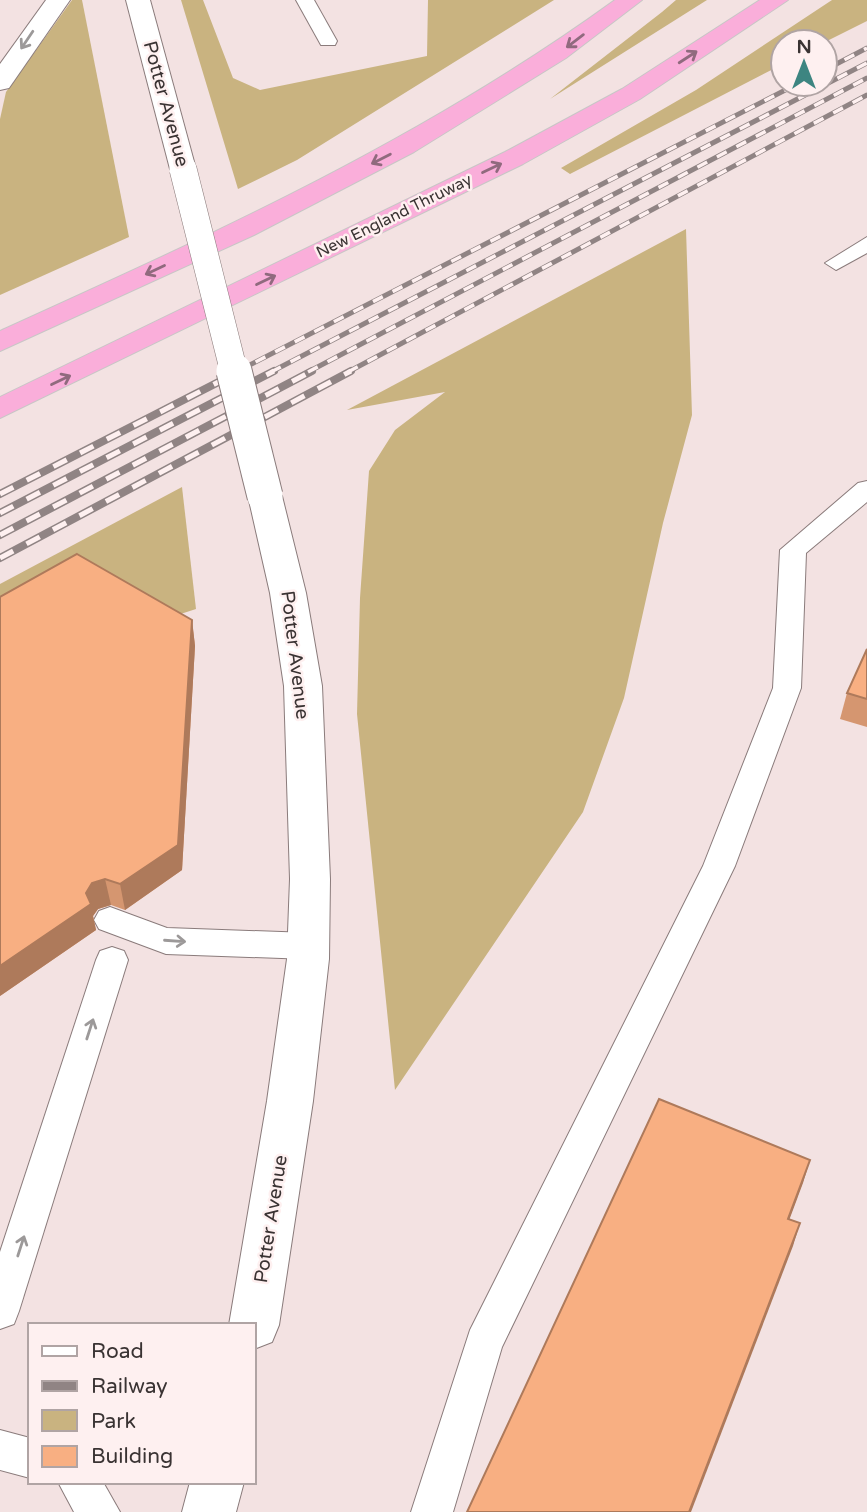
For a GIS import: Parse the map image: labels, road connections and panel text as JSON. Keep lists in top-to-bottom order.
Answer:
{
  "streets": {
    "highway": ["New England Thruway"],
    "street": ["Potter Avenue"]
  },
  "legend": [
    "Road",
    "Railway",
    "Park",
    "Building"
  ],
  "north": "top"
}
